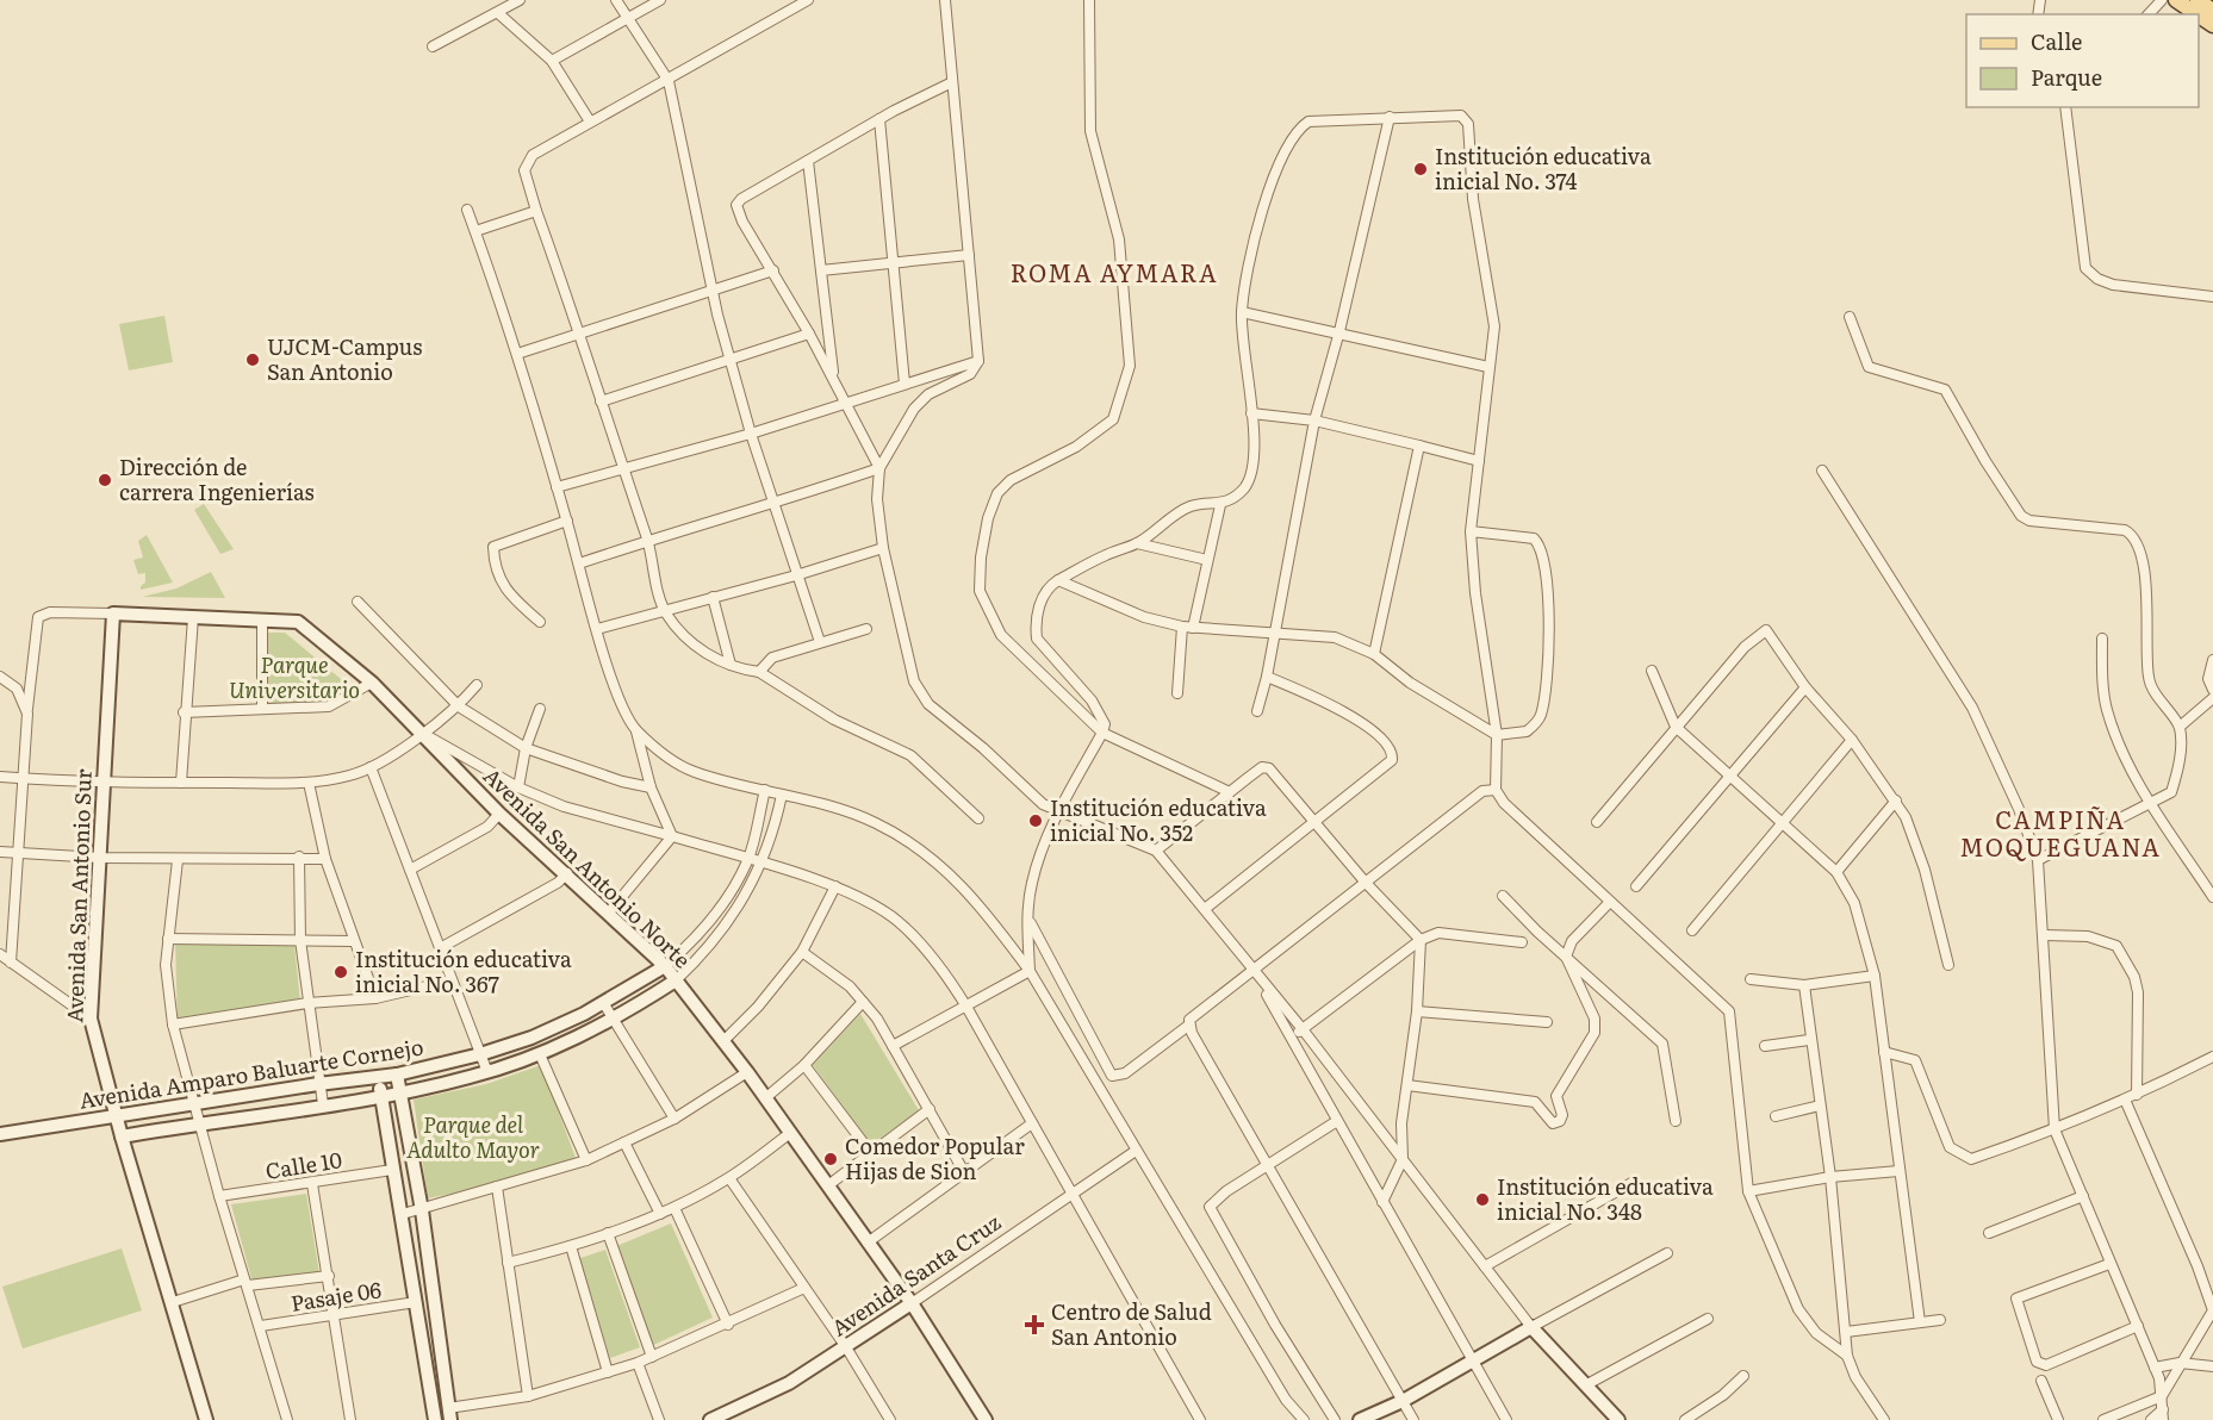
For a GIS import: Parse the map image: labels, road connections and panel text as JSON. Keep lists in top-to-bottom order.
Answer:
{
  "streets": {
    "street": [
      "Avenida San Antonio Norte",
      "Avenida San Antonio Sur",
      "Avenida Amparo Baluarte Cornejo",
      "Calle 10",
      "Avenida Santa Cruz",
      "Pasaje 06"
    ]
  },
  "crossings": [
    ["Avenida San Antonio Norte", "Avenida Amparo Baluarte Cornejo"],
    ["Avenida San Antonio Norte", "Avenida Santa Cruz"],
    ["Avenida San Antonio Sur", "Avenida Amparo Baluarte Cornejo"]
  ],
  "districts": ["ROMA AYMARA", "CAMPIÑA MOQUEGUANA"],
  "parks": ["Parque Universitario", "Parque del Adulto Mayor"],
  "places": {
    "other": [
      "Institución educativa inicial No. 374",
      "UJCM-Campus San Antonio",
      "Dirección de carrera Ingenierías",
      "Institución educativa inicial No. 352",
      "Institución educativa inicial No. 367",
      "Comedor Popular Hijas de Sion",
      "Institución educativa inicial No. 348"
    ],
    "health": ["Centro de Salud San Antonio"]
  },
  "legend": ["Calle", "Parque"]
}
